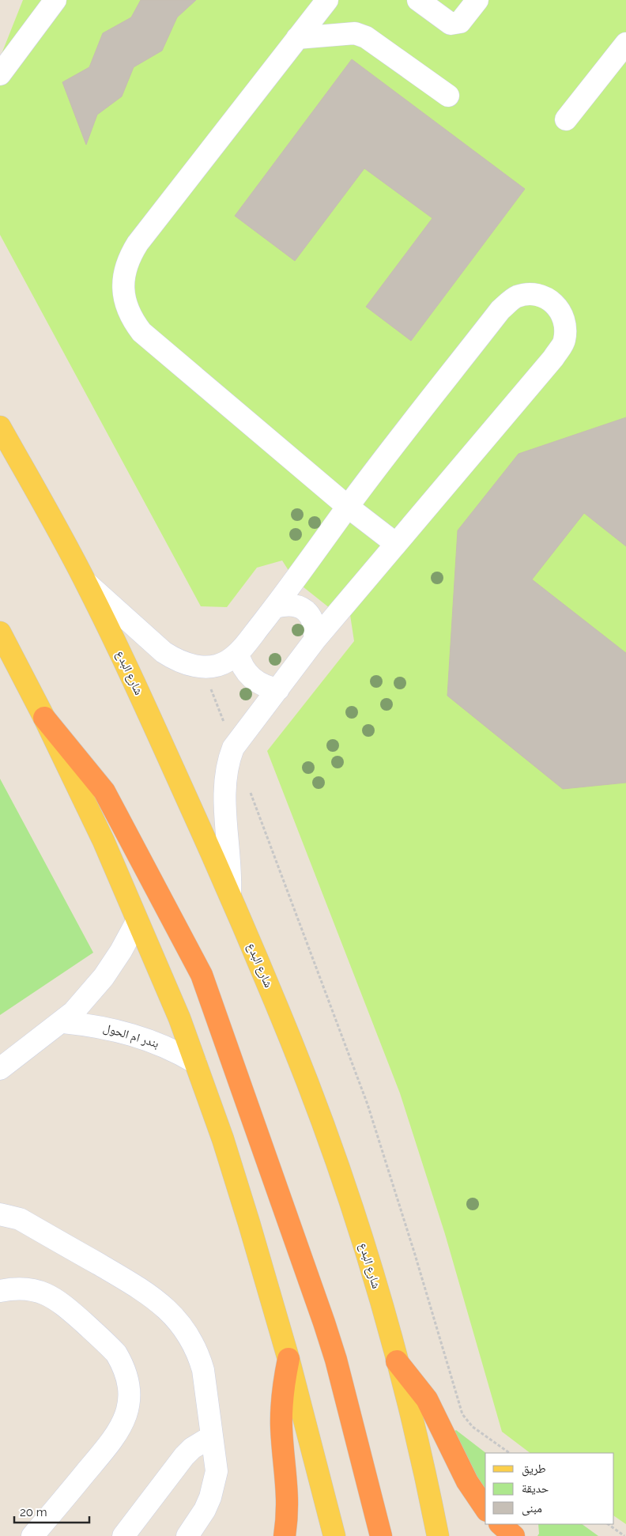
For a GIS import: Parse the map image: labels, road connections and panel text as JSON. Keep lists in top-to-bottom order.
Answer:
{
  "streets": {
    "main road": ["شارع البدع"],
    "street": ["بندر ام الحول"]
  },
  "legend": ["طريق", "حديقة", "مبنى"],
  "scale_bar": "20 m"
}
